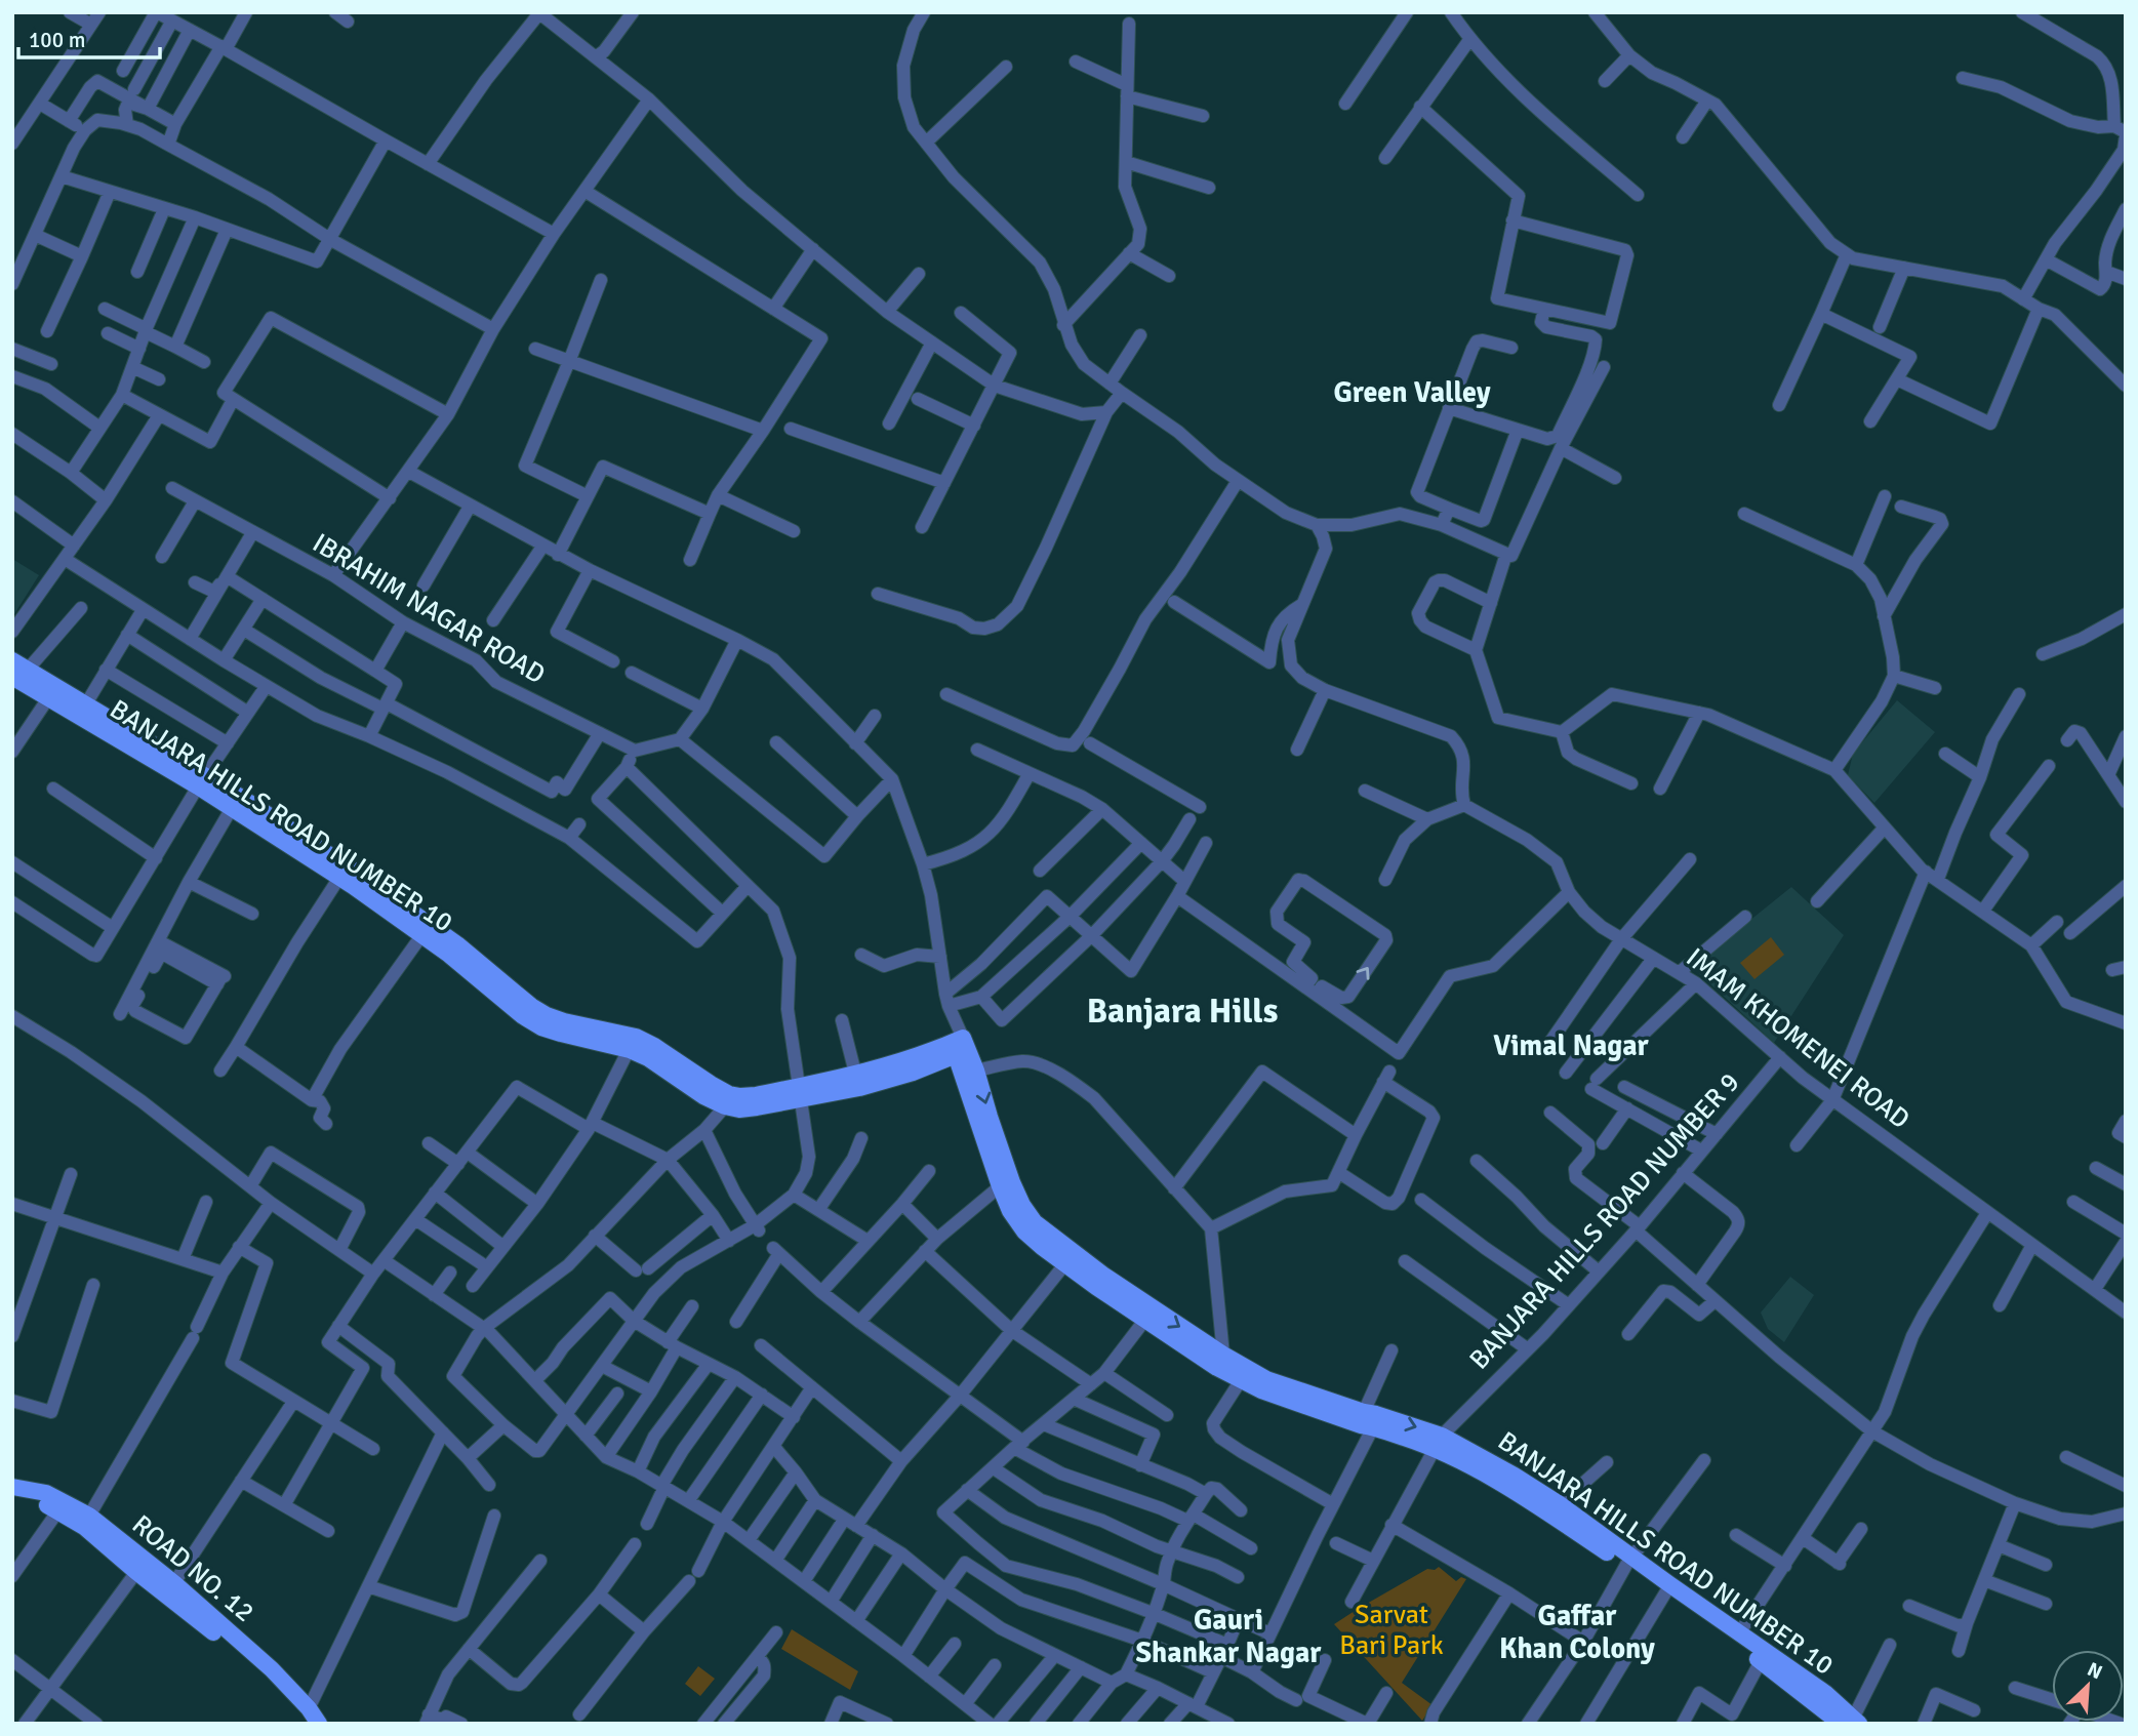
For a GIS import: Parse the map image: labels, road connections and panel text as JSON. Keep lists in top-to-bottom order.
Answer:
{
  "streets": {
    "main road": ["BANJARA HILLS ROAD NUMBER 10", "ROAD NO. 12"],
    "street": ["IBRAHIM NAGAR ROAD", "IMAM KHOMENEI ROAD", "BANJARA HILLS ROAD NUMBER 9"]
  },
  "crossings": [
    ["BANJARA HILLS ROAD NUMBER 10", "BANJARA HILLS ROAD NUMBER 9"],
    ["IMAM KHOMENEI ROAD", "BANJARA HILLS ROAD NUMBER 9"]
  ],
  "districts": [
    "Green Valley",
    "Banjara Hills",
    "Vimal Nagar",
    "Gaffar Khan Colony",
    "Gauri Shankar Nagar"
  ],
  "parks": ["Sarvat Bari Park"],
  "scale_bar": "100 m",
  "north": "top right"
}
